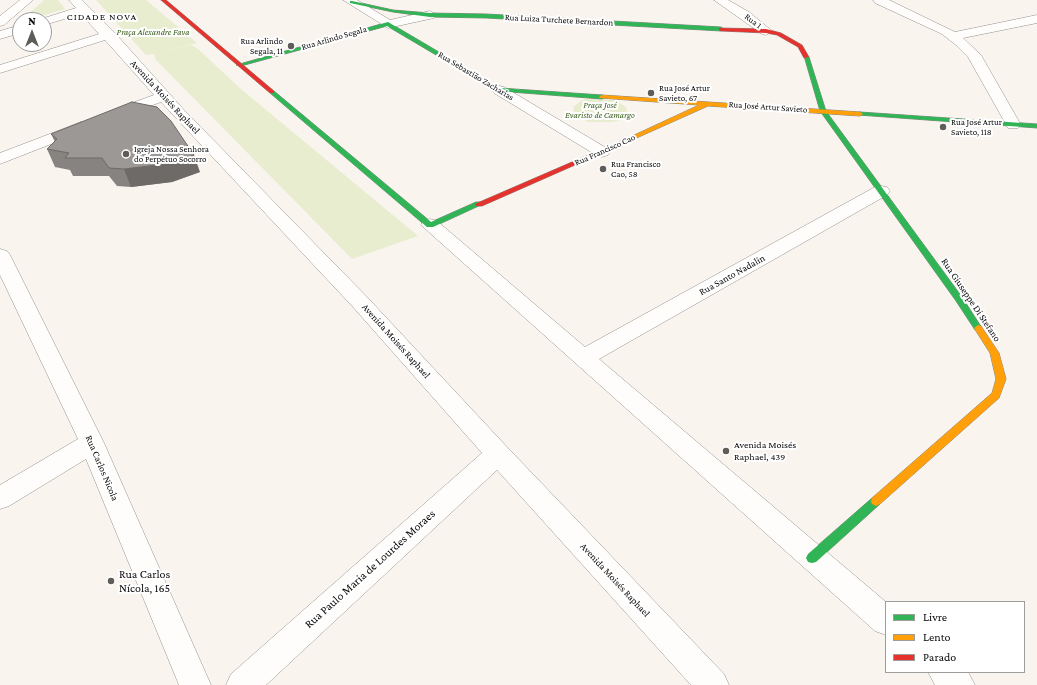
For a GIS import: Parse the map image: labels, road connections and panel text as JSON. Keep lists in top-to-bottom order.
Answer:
{
  "streets": {
    "street": [
      "Rua Luiza Turchete Bernardon",
      "Rua 1",
      "Rua Arlindo Segala",
      "Rua Sebastião Zacharias",
      "Avenida Moisés Raphael",
      "Rua José Artur Savieto",
      "Rua Francisco Cao",
      "Rua Santo Nadalin",
      "Rua Giuseppe Di Stefano",
      "Rua Carlos Nicola",
      "Rua Paulo Maria de Lourdes Moraes"
    ]
  },
  "crossings": [
    ["Rua Luiza Turchete Bernardon", "Rua 1"],
    ["Rua Luiza Turchete Bernardon", "Rua Arlindo Segala"],
    ["Rua Luiza Turchete Bernardon", "Rua Sebastião Zacharias"],
    ["Rua Luiza Turchete Bernardon", "Rua Giuseppe Di Stefano"],
    ["Rua 1", "Rua Giuseppe Di Stefano"],
    ["Rua Arlindo Segala", "Rua Sebastião Zacharias"],
    ["Rua Sebastião Zacharias", "Rua José Artur Savieto"],
    ["Rua Sebastião Zacharias", "Rua Francisco Cao"],
    ["Avenida Moisés Raphael", "Rua Paulo Maria de Lourdes Moraes"],
    ["Rua José Artur Savieto", "Rua Francisco Cao"],
    ["Rua José Artur Savieto", "Rua Giuseppe Di Stefano"],
    ["Rua Santo Nadalin", "Rua Giuseppe Di Stefano"]
  ],
  "districts": ["CIDADE NOVA"],
  "parks": ["Praça Alexandre Fava", "Praça José Evaristo de Camargo"],
  "places": [
    "Rua Arlindo Segala, 11",
    "Rua José Artur Savieto, 67",
    "Rua José Artur Savieto, 118",
    "Igreja Nossa Senhora do Perpétuo Socorro",
    "Rua Francisco Cao, 58",
    "Avenida Moisés Raphael, 439",
    "Rua Carlos Nícola, 165"
  ],
  "legend": ["Livre", "Lento", "Parado"],
  "north": "top"
}
